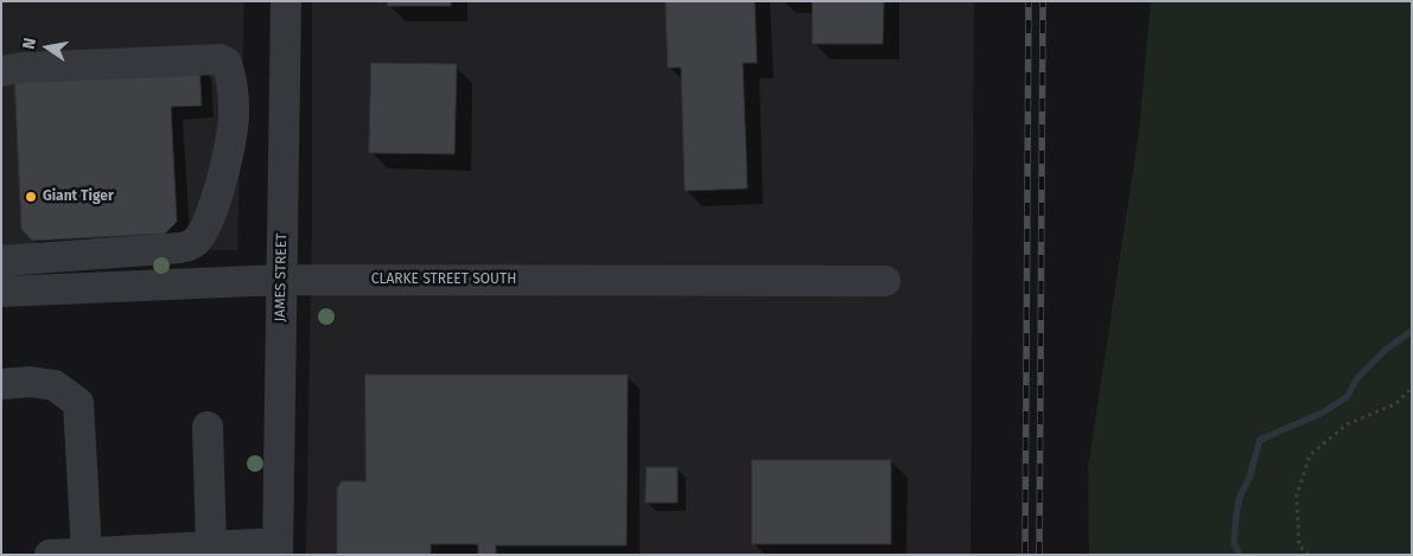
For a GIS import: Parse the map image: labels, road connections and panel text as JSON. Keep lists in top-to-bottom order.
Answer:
{
  "streets": {
    "street": ["JAMES STREET", "CLARKE STREET SOUTH"]
  },
  "crossings": [
    ["JAMES STREET", "CLARKE STREET SOUTH"]
  ],
  "places": ["Giant Tiger"],
  "north": "left"
}
